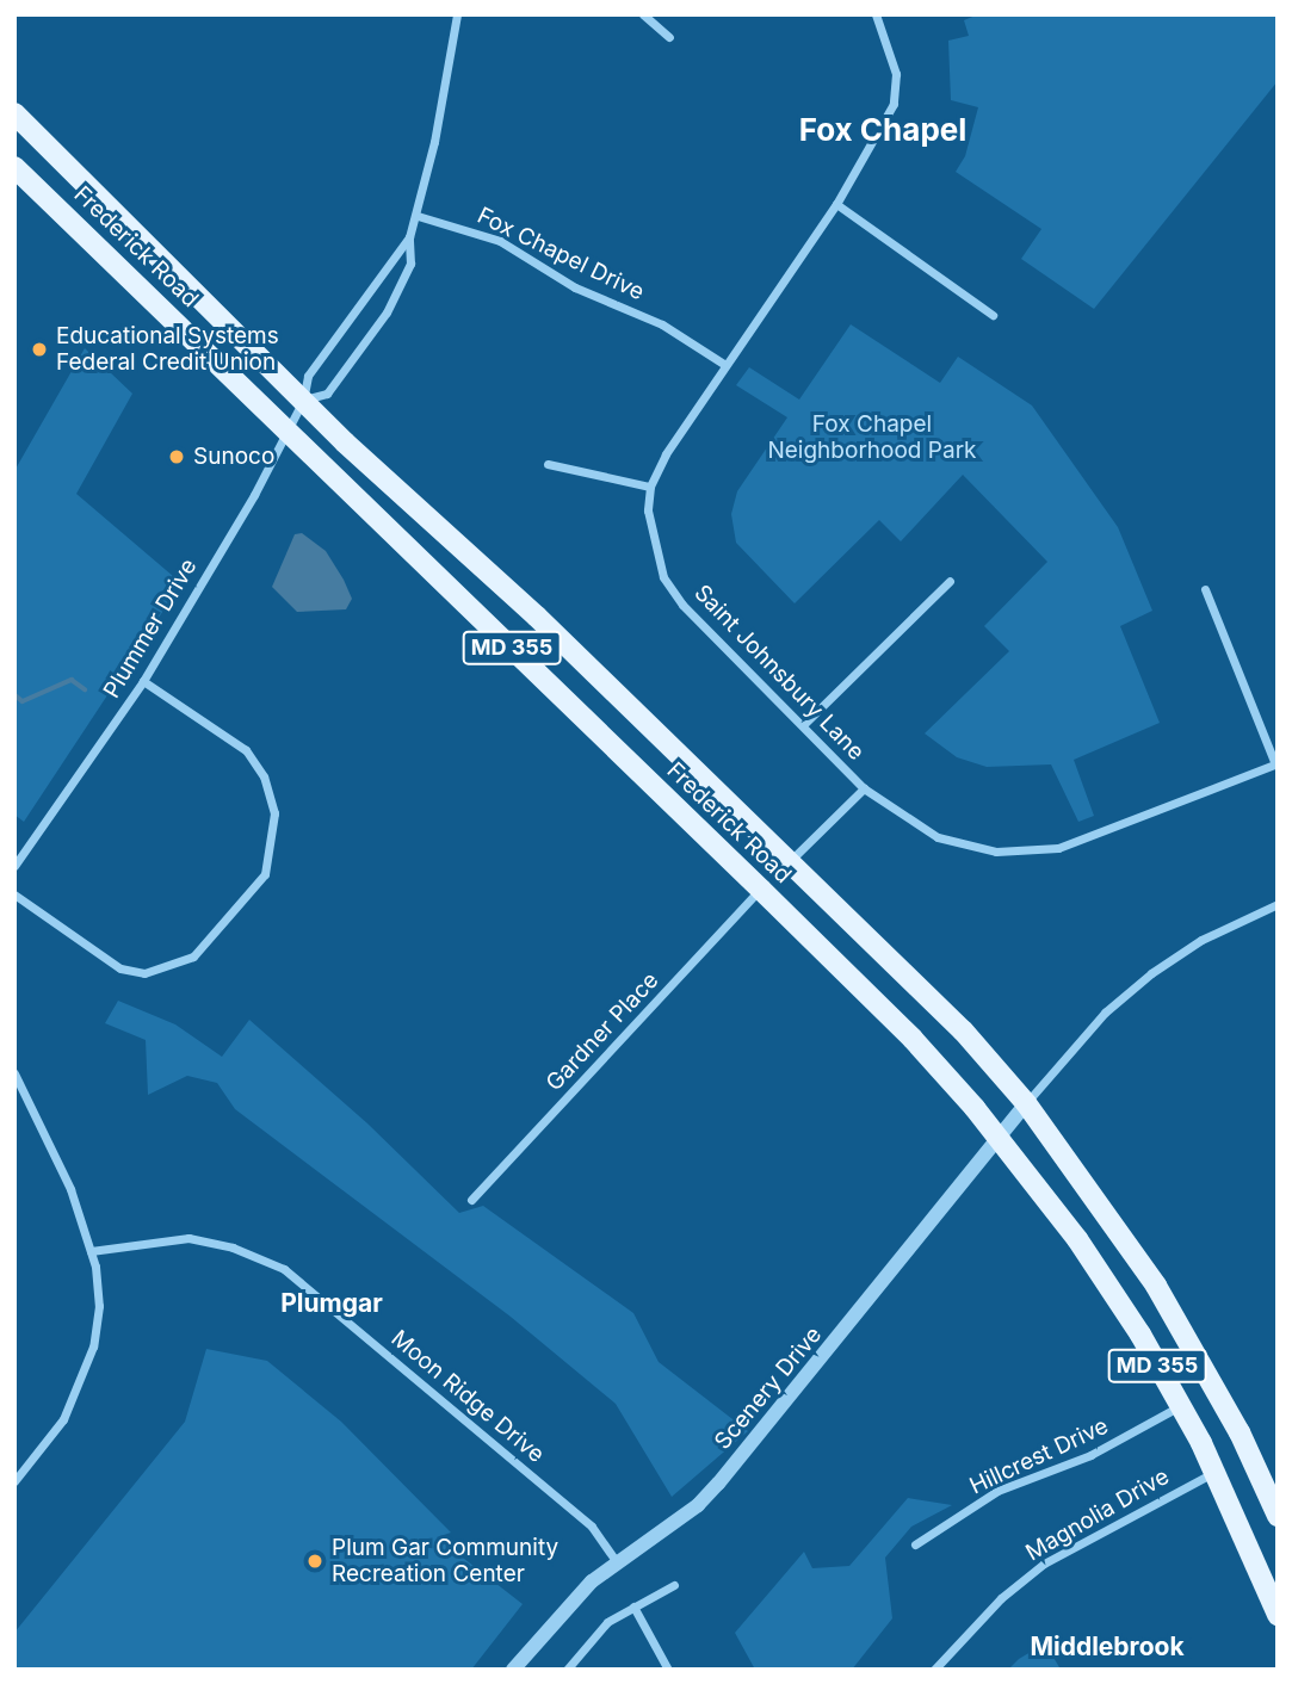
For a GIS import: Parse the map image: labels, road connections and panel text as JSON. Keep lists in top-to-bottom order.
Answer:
{
  "streets": {
    "main road": ["Frederick Road", "MD 355"],
    "street": [
      "Fox Chapel Drive",
      "Plummer Drive",
      "Saint Johnsbury Lane",
      "Gardner Place",
      "Scenery Drive",
      "Moon Ridge Drive",
      "Hillcrest Drive",
      "Magnolia Drive"
    ]
  },
  "crossings": [
    ["Frederick Road", "Plummer Drive"],
    ["Frederick Road", "Gardner Place"],
    ["Frederick Road", "Scenery Drive"],
    ["Frederick Road", "Hillcrest Drive"],
    ["Frederick Road", "Magnolia Drive"],
    ["Fox Chapel Drive", "Plummer Drive"],
    ["Scenery Drive", "Moon Ridge Drive"]
  ],
  "districts": ["Fox Chapel", "Plumgar", "Middlebrook"],
  "parks": ["Fox Chapel Neighborhood Park"],
  "places": ["Educational Systems Federal Credit Union", "Sunoco", "Plum Gar Community Recreation Center"]
}
